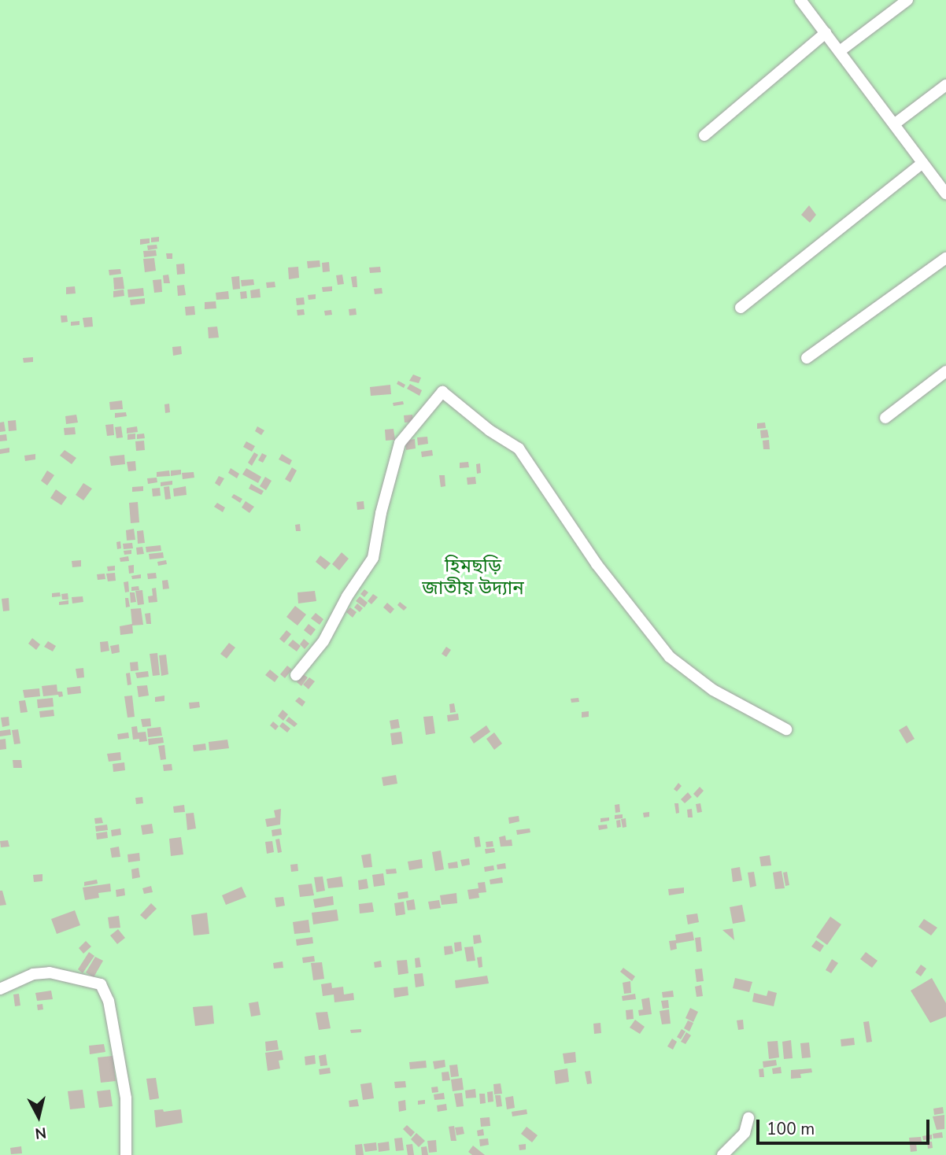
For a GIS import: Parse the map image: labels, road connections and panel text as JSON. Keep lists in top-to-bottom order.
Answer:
{
  "parks": ["হিমছড়ি জাতীয় উদ্যান"],
  "scale_bar": "100 m",
  "north": "bottom"
}
